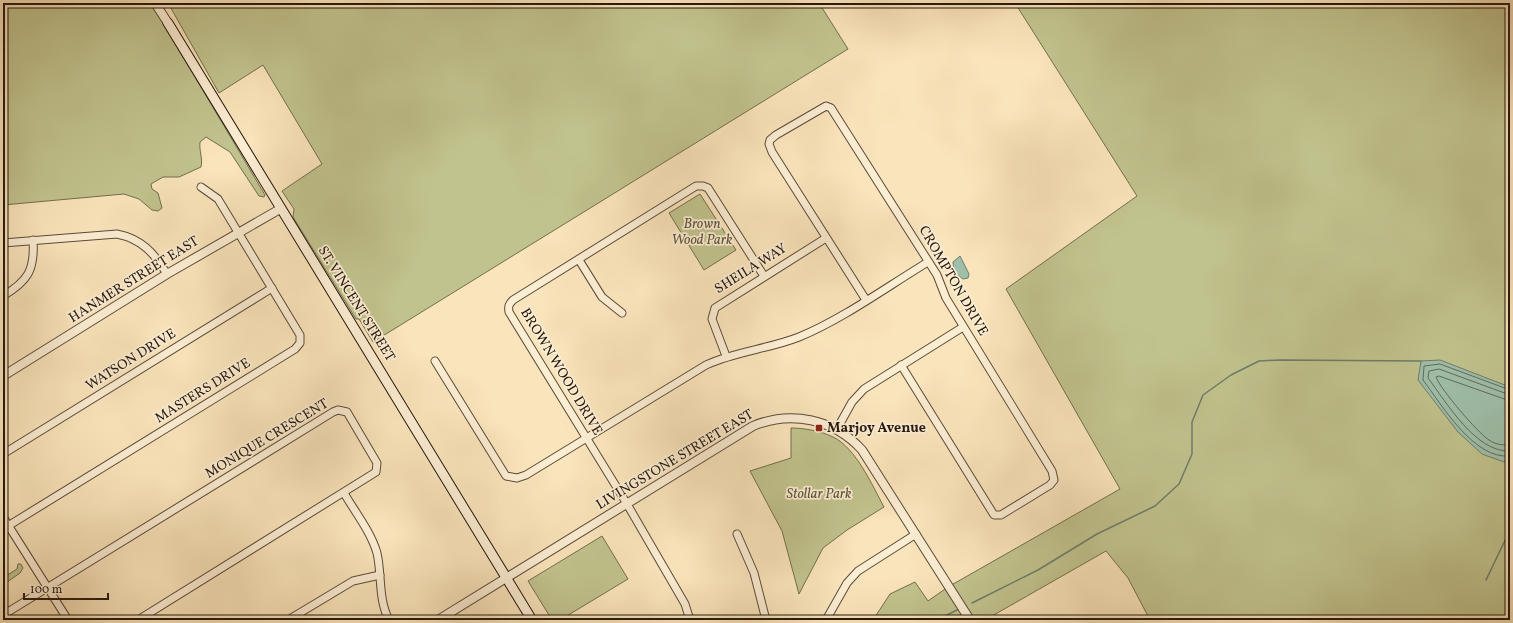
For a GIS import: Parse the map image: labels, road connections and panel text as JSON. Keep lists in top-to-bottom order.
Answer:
{
  "streets": {
    "main road": ["ST. VINCENT STREET"],
    "street": [
      "SHEILA WAY",
      "HANMER STREET EAST",
      "CROMPTON DRIVE",
      "WATSON DRIVE",
      "BROWN WOOD DRIVE",
      "MASTERS DRIVE",
      "MONIQUE CRESCENT",
      "LIVINGSTONE STREET EAST"
    ]
  },
  "crossings": [
    ["SHEILA WAY", "CROMPTON DRIVE"],
    ["SHEILA WAY", "BROWN WOOD DRIVE"],
    ["HANMER STREET EAST", "ST. VINCENT STREET"],
    ["HANMER STREET EAST", "MASTERS DRIVE"],
    ["ST. VINCENT STREET", "LIVINGSTONE STREET EAST"],
    ["WATSON DRIVE", "MASTERS DRIVE"],
    ["BROWN WOOD DRIVE", "LIVINGSTONE STREET EAST"]
  ],
  "parks": ["Brown Wood Park", "Stollar Park"],
  "places": {
    "transit": ["Marjoy Avenue"]
  },
  "scale_bar": "100 m"
}
